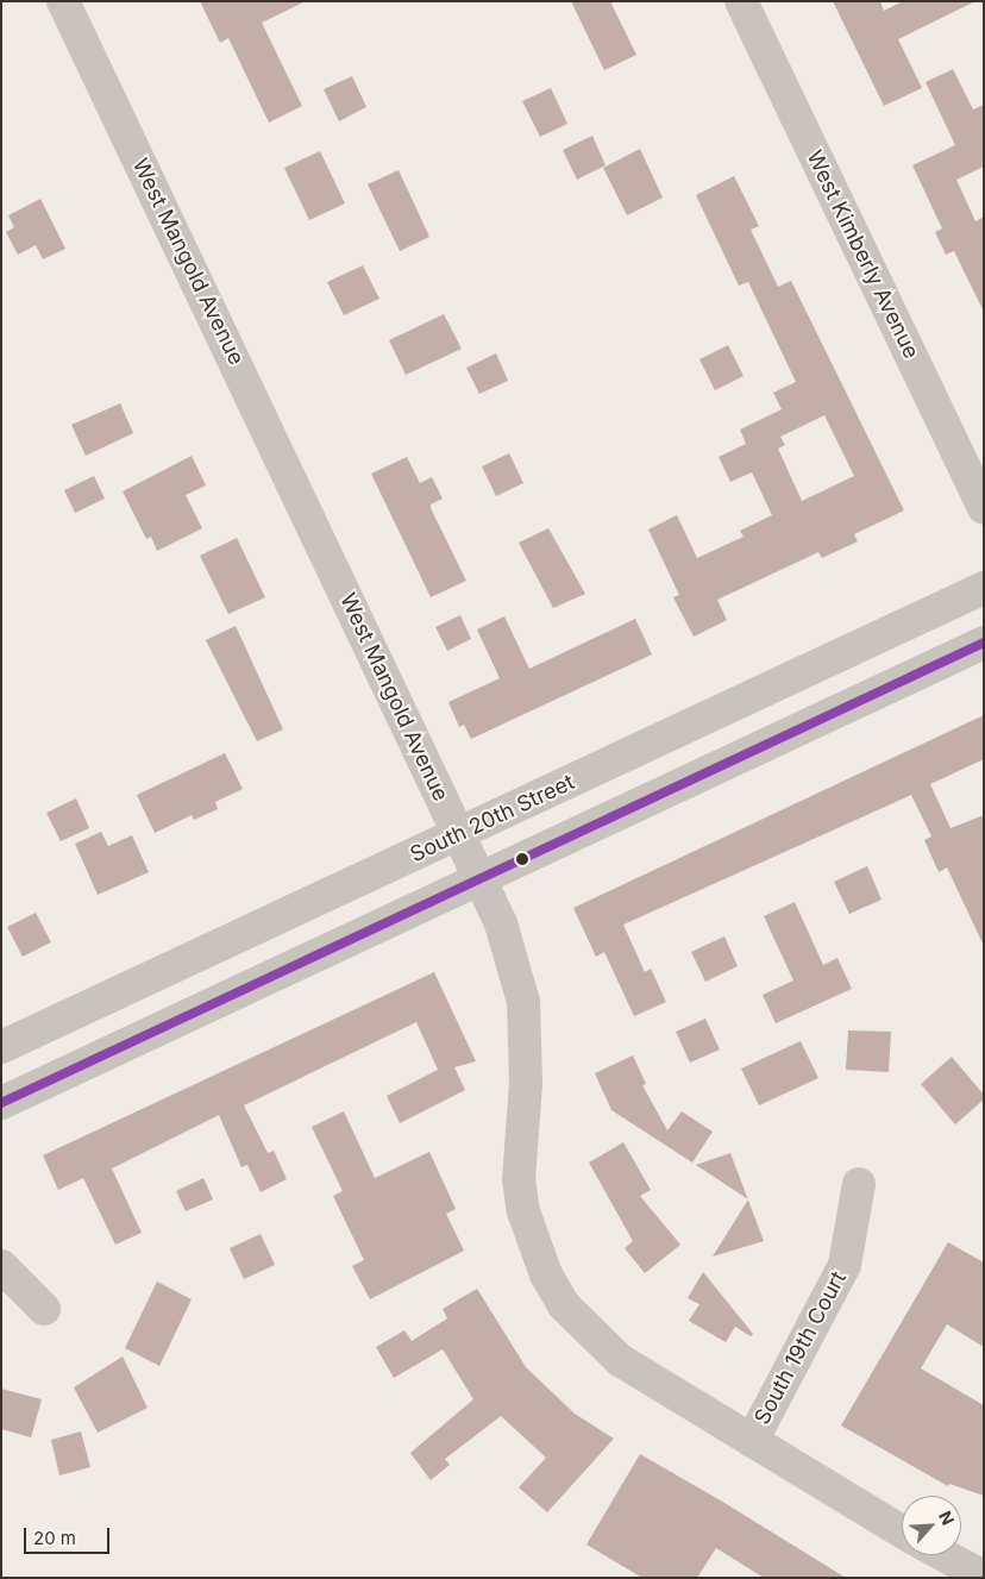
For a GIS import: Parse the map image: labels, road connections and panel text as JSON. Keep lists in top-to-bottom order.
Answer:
{
  "streets": {
    "street": [
      "West Kimberly Avenue",
      "West Mangold Avenue",
      "South 20th Street",
      "South 19th Court"
    ]
  },
  "crossings": [
    ["West Mangold Avenue", "South 20th Street"],
    ["West Mangold Avenue", "South 19th Court"]
  ],
  "lines": ["transit line 20"],
  "scale_bar": "20 m",
  "north": "top right"
}
